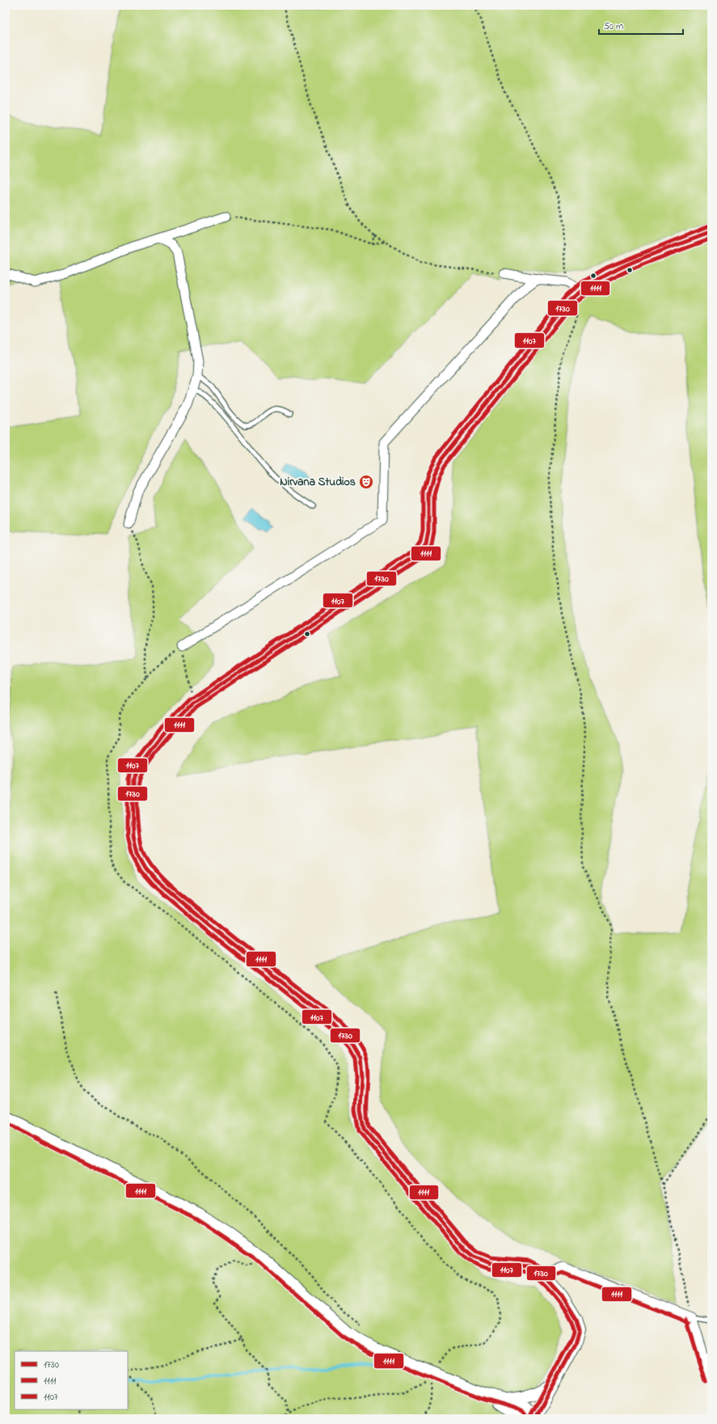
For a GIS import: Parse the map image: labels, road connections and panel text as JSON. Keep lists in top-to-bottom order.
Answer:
{
  "places": {
    "theatre": ["Nirvana Studios"]
  },
  "lines": ["transit line 1107", "transit line 1730", "transit line 1111"],
  "legend": ["1730", "1111", "1107"],
  "scale_bar": "50 m"
}
